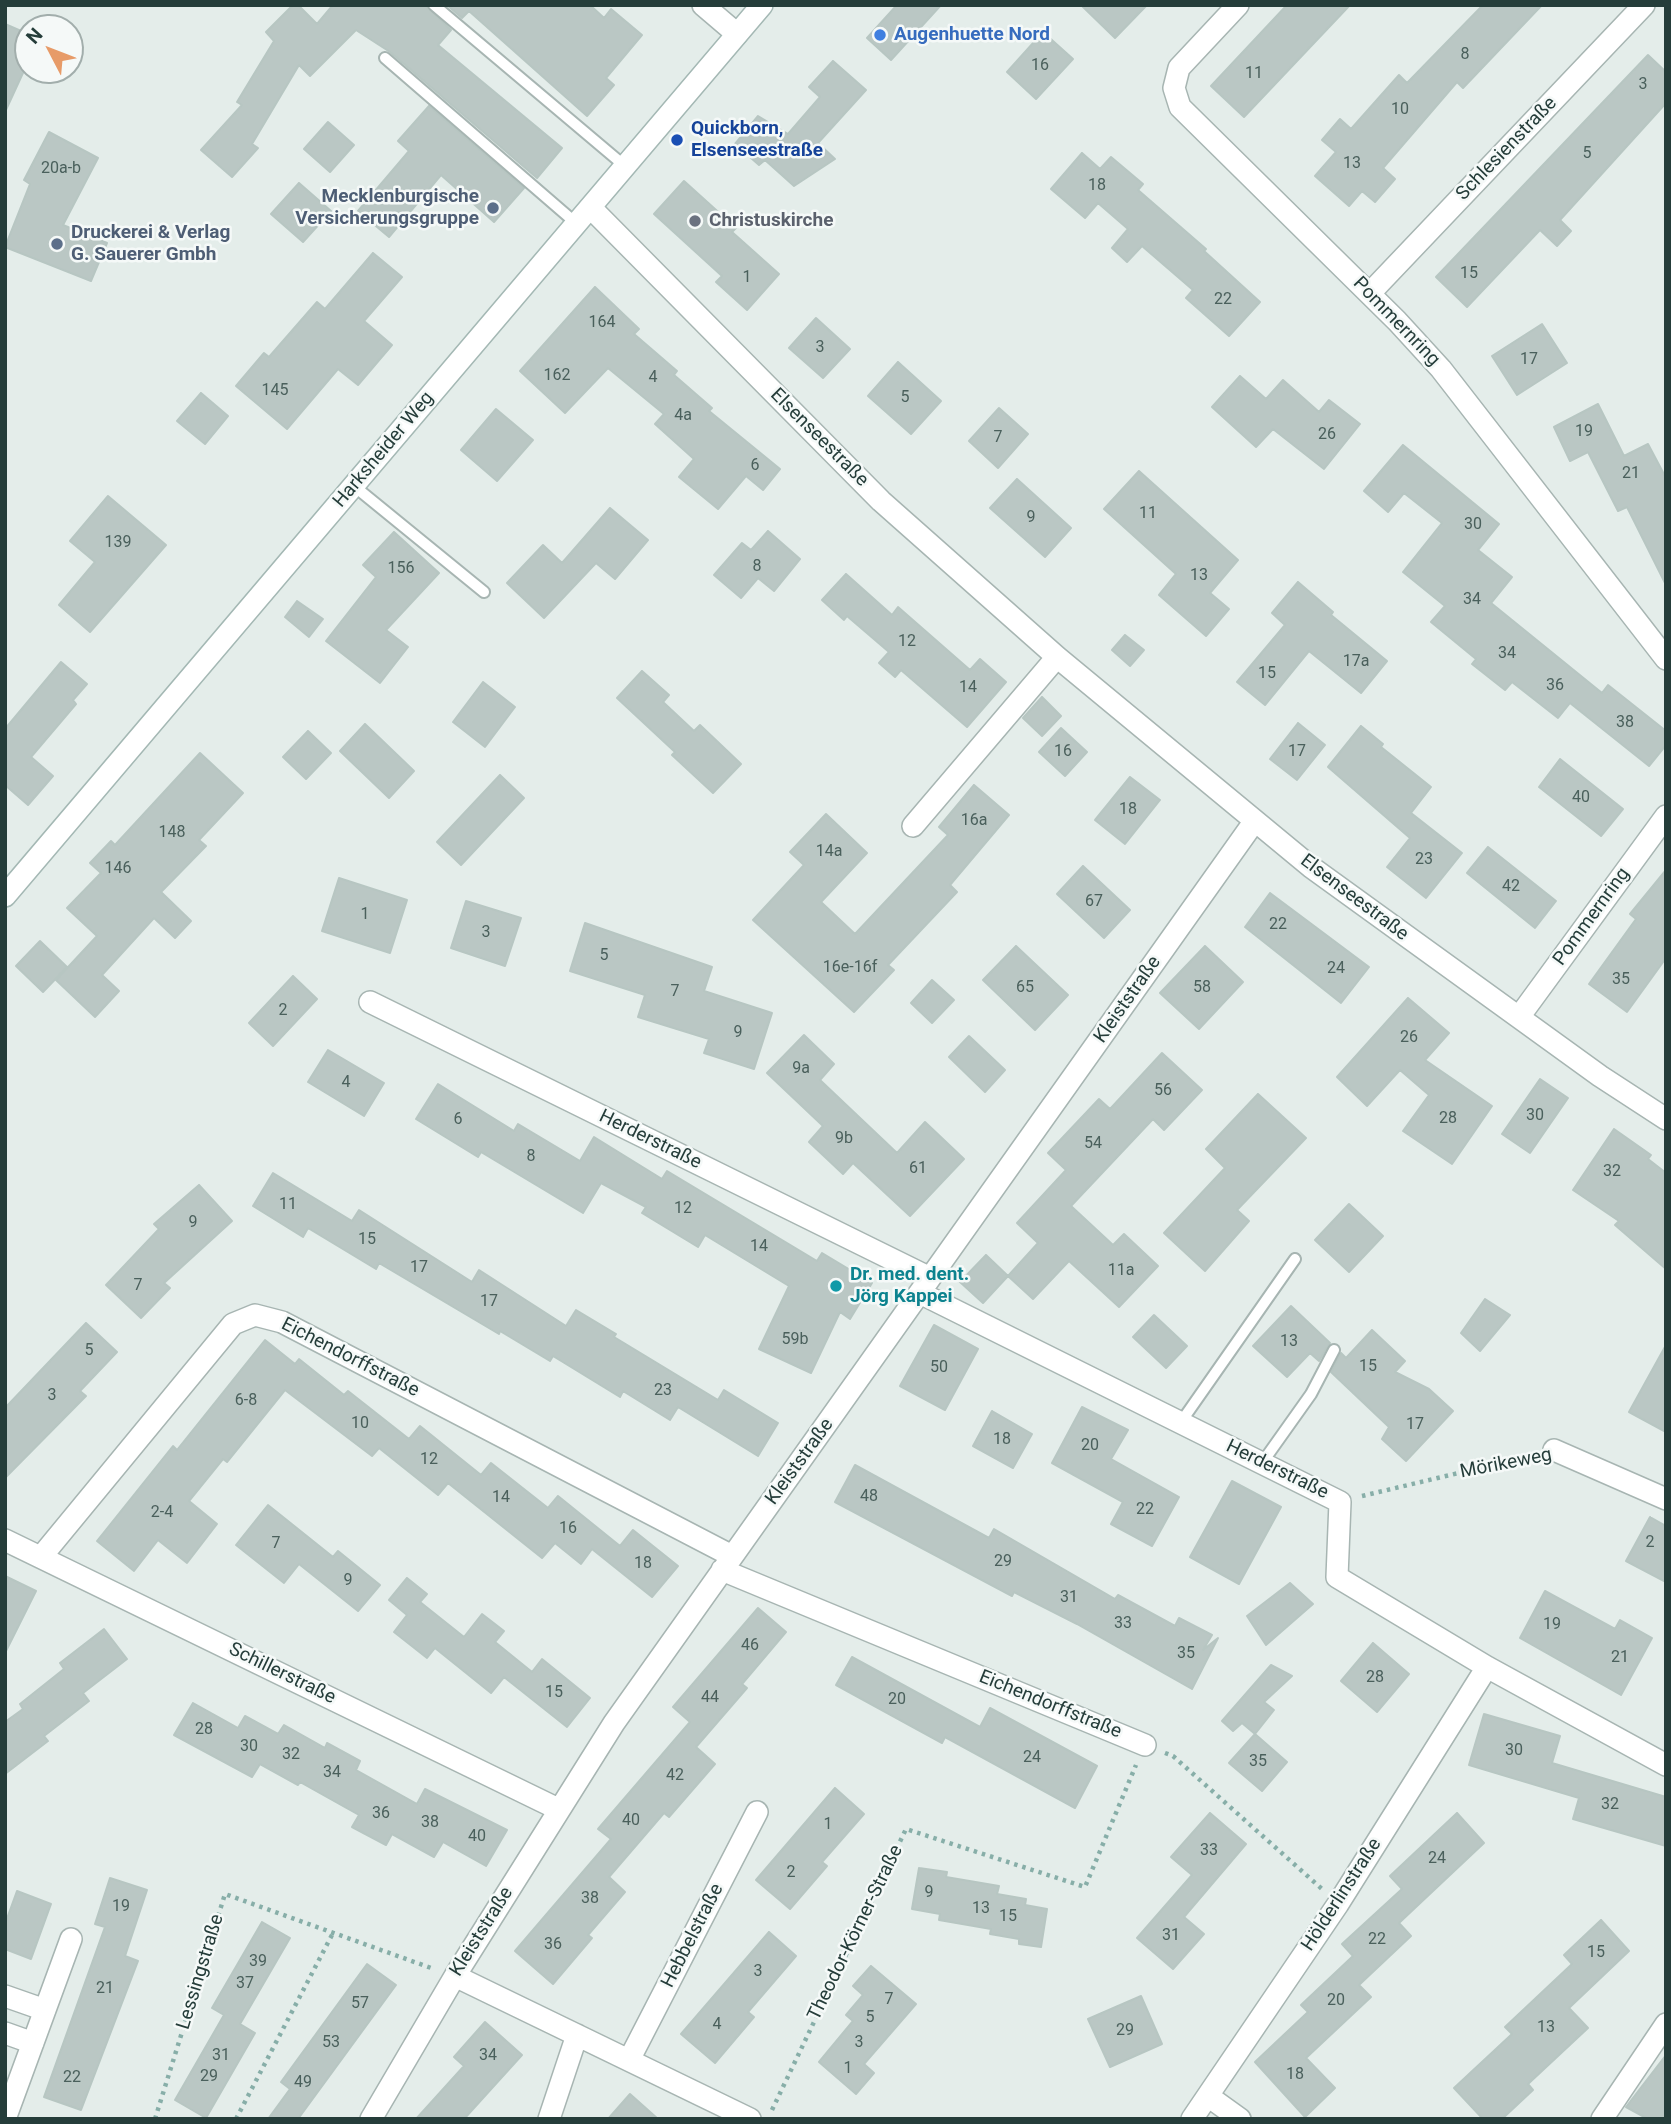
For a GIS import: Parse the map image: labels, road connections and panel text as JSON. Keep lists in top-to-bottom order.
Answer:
{
  "streets": {
    "street": [
      "Schlesienstraße",
      "Pommernring",
      "Elsenseestraße",
      "Harksheider Weg",
      "Kleiststraße",
      "Herderstraße",
      "Eichendorffstraße",
      "Mörikeweg",
      "Schillerstraße",
      "Hölderlinstraße",
      "Hebbelstraße"
    ],
    "path": ["Theodor-Körner-Straße", "Lessingstraße"]
  },
  "crossings": [
    ["Schlesienstraße", "Pommernring"],
    ["Pommernring", "Elsenseestraße"],
    ["Elsenseestraße", "Harksheider Weg"],
    ["Elsenseestraße", "Kleiststraße"],
    ["Kleiststraße", "Herderstraße"],
    ["Kleiststraße", "Eichendorffstraße"],
    ["Kleiststraße", "Schillerstraße"],
    ["Kleiststraße", "Lessingstraße"],
    ["Herderstraße", "Mörikeweg"],
    ["Herderstraße", "Hölderlinstraße"],
    ["Eichendorffstraße", "Schillerstraße"],
    ["Eichendorffstraße", "Hölderlinstraße"],
    ["Eichendorffstraße", "Theodor-Körner-Straße"]
  ],
  "places": [
    "Augenhuette Nord",
    "Quickborn, Elsenseestraße",
    "Mecklenburgische Versicherungsgruppe",
    "Christuskirche",
    "Druckerei & Verlag G. Sauerer Gmbh",
    "Dr. med. dent. Jörg Kappei"
  ],
  "house_numbers": [
    "8",
    "16",
    "11",
    "3",
    "10",
    "5",
    "13",
    "20a-b",
    "18",
    "15",
    "1",
    "22",
    "164",
    "3",
    "17",
    "162",
    "4",
    "145",
    "5",
    "4a",
    "19",
    "26",
    "7",
    "6",
    "21",
    "11",
    "9",
    "30",
    "139",
    "8",
    "156",
    "13",
    "34",
    "12",
    "34",
    "17a",
    "15",
    "36",
    "14",
    "38",
    "16",
    "17",
    "40",
    "18",
    "16a",
    "148",
    "14a",
    "23",
    "146",
    "42",
    "67",
    "1",
    "22",
    "3",
    "5",
    "16e-16f",
    "24",
    "35",
    "65",
    "58",
    "7",
    "2",
    "9",
    "26",
    "9a",
    "4",
    "56",
    "30",
    "28",
    "6",
    "9b",
    "54",
    "8",
    "61",
    "32",
    "11",
    "12",
    "9",
    "15",
    "14",
    "17",
    "11a",
    "7",
    "17",
    "59b",
    "13",
    "5",
    "15",
    "50",
    "23",
    "3",
    "6-8",
    "10",
    "17",
    "18",
    "20",
    "12",
    "48",
    "14",
    "22",
    "2-4",
    "16",
    "2",
    "7",
    "29",
    "18",
    "9",
    "31",
    "33",
    "19",
    "46",
    "35",
    "21",
    "28",
    "15",
    "44",
    "20",
    "28",
    "30",
    "30",
    "32",
    "24",
    "35",
    "34",
    "42",
    "32",
    "36",
    "40",
    "38",
    "1",
    "40",
    "33",
    "24",
    "2",
    "9",
    "38",
    "19",
    "13",
    "15",
    "31",
    "22",
    "36",
    "15",
    "39",
    "3",
    "37",
    "21",
    "7",
    "20",
    "57",
    "5",
    "4",
    "13",
    "29",
    "53",
    "3",
    "31",
    "34",
    "1",
    "18",
    "29",
    "22",
    "49"
  ],
  "north": "top left"
}
